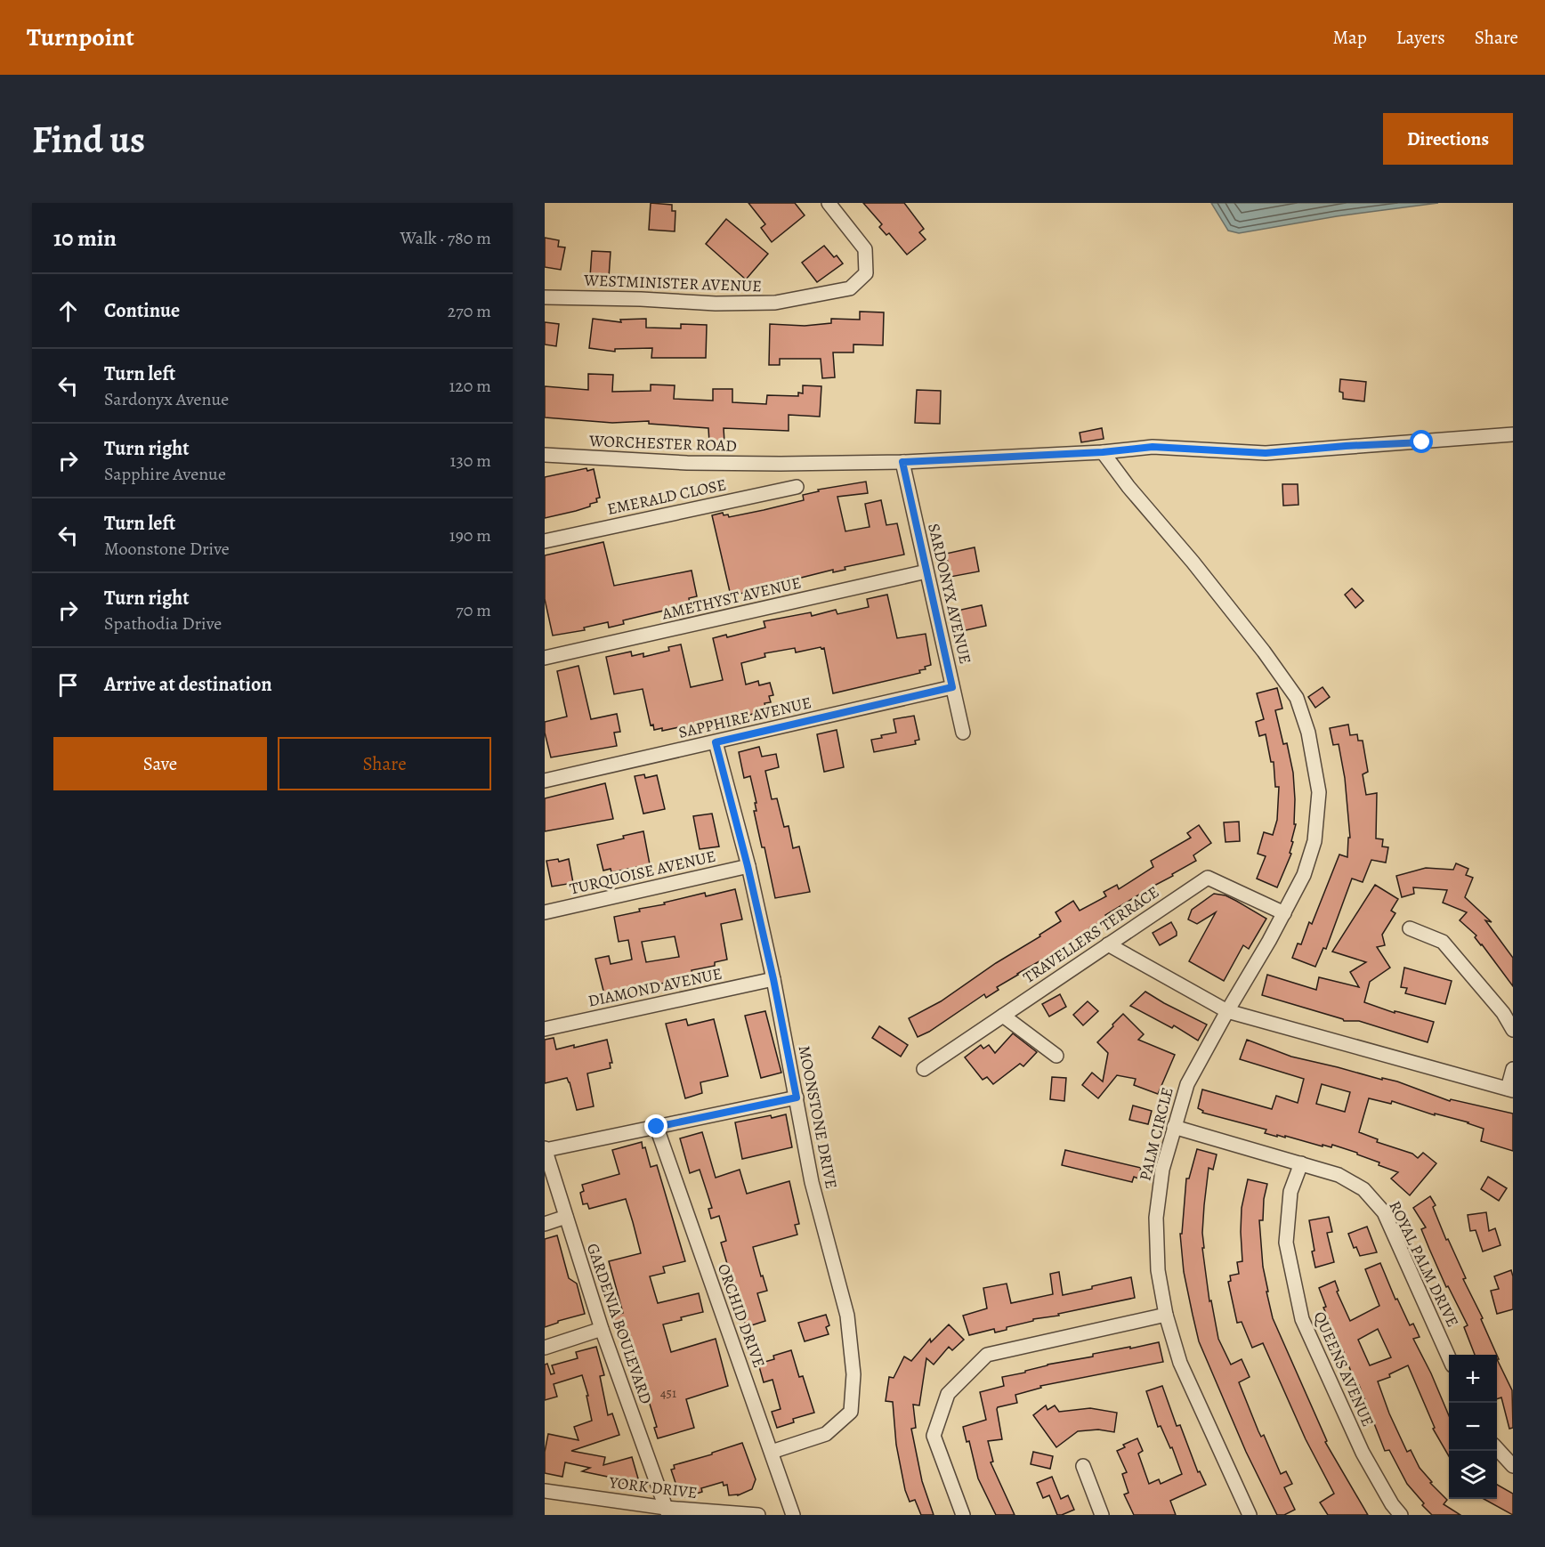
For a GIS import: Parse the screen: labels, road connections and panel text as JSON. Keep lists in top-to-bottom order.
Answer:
{
  "streets": {
    "street": [
      "WESTMINISTER AVENUE",
      "WORCHESTER ROAD",
      "EMERALD CLOSE",
      "SARDONYX AVENUE",
      "AMETHYST AVENUE",
      "SAPPHIRE AVENUE",
      "TURQUOISE AVENUE",
      "TRAVELLERS TERRACE",
      "DIAMOND AVENUE",
      "MOONSTONE DRIVE",
      "PALM CIRCLE",
      "ROYAL PALM DRIVE",
      "ORCHID DRIVE",
      "GARDENIA BOULEVARD",
      "QUEENS AVENUE",
      "YORK DRIVE"
    ]
  },
  "crossings": [
    ["WORCHESTER ROAD", "SARDONYX AVENUE"],
    ["WORCHESTER ROAD", "PALM CIRCLE"],
    ["SARDONYX AVENUE", "AMETHYST AVENUE"],
    ["SARDONYX AVENUE", "SAPPHIRE AVENUE"],
    ["SAPPHIRE AVENUE", "MOONSTONE DRIVE"],
    ["TURQUOISE AVENUE", "MOONSTONE DRIVE"],
    ["TRAVELLERS TERRACE", "PALM CIRCLE"],
    ["DIAMOND AVENUE", "MOONSTONE DRIVE"],
    ["MOONSTONE DRIVE", "ORCHID DRIVE"],
    ["PALM CIRCLE", "ROYAL PALM DRIVE"],
    ["ROYAL PALM DRIVE", "QUEENS AVENUE"],
    ["GARDENIA BOULEVARD", "YORK DRIVE"]
  ],
  "house_numbers": ["451"],
  "page": {
    "header": "Turnpoint",
    "nav": ["Map", "Layers", "Share"],
    "buttons": [
      "Directions",
      ["Save", "Share"]
    ],
    "title": "Find us",
    "heading": ["10 min", "Walk · 780 m"],
    "list": [
      ["Continue", "270 m"],
      ["Turn left", "Sardonyx Avenue", "120 m"],
      ["Turn right", "Sapphire Avenue", "130 m"],
      ["Turn left", "Moonstone Drive", "190 m"],
      ["Turn right", "Spathodia Drive", "70 m"],
      "Arrive at destination"
    ],
    "map_buttons": ["+", "−"]
  }
}
